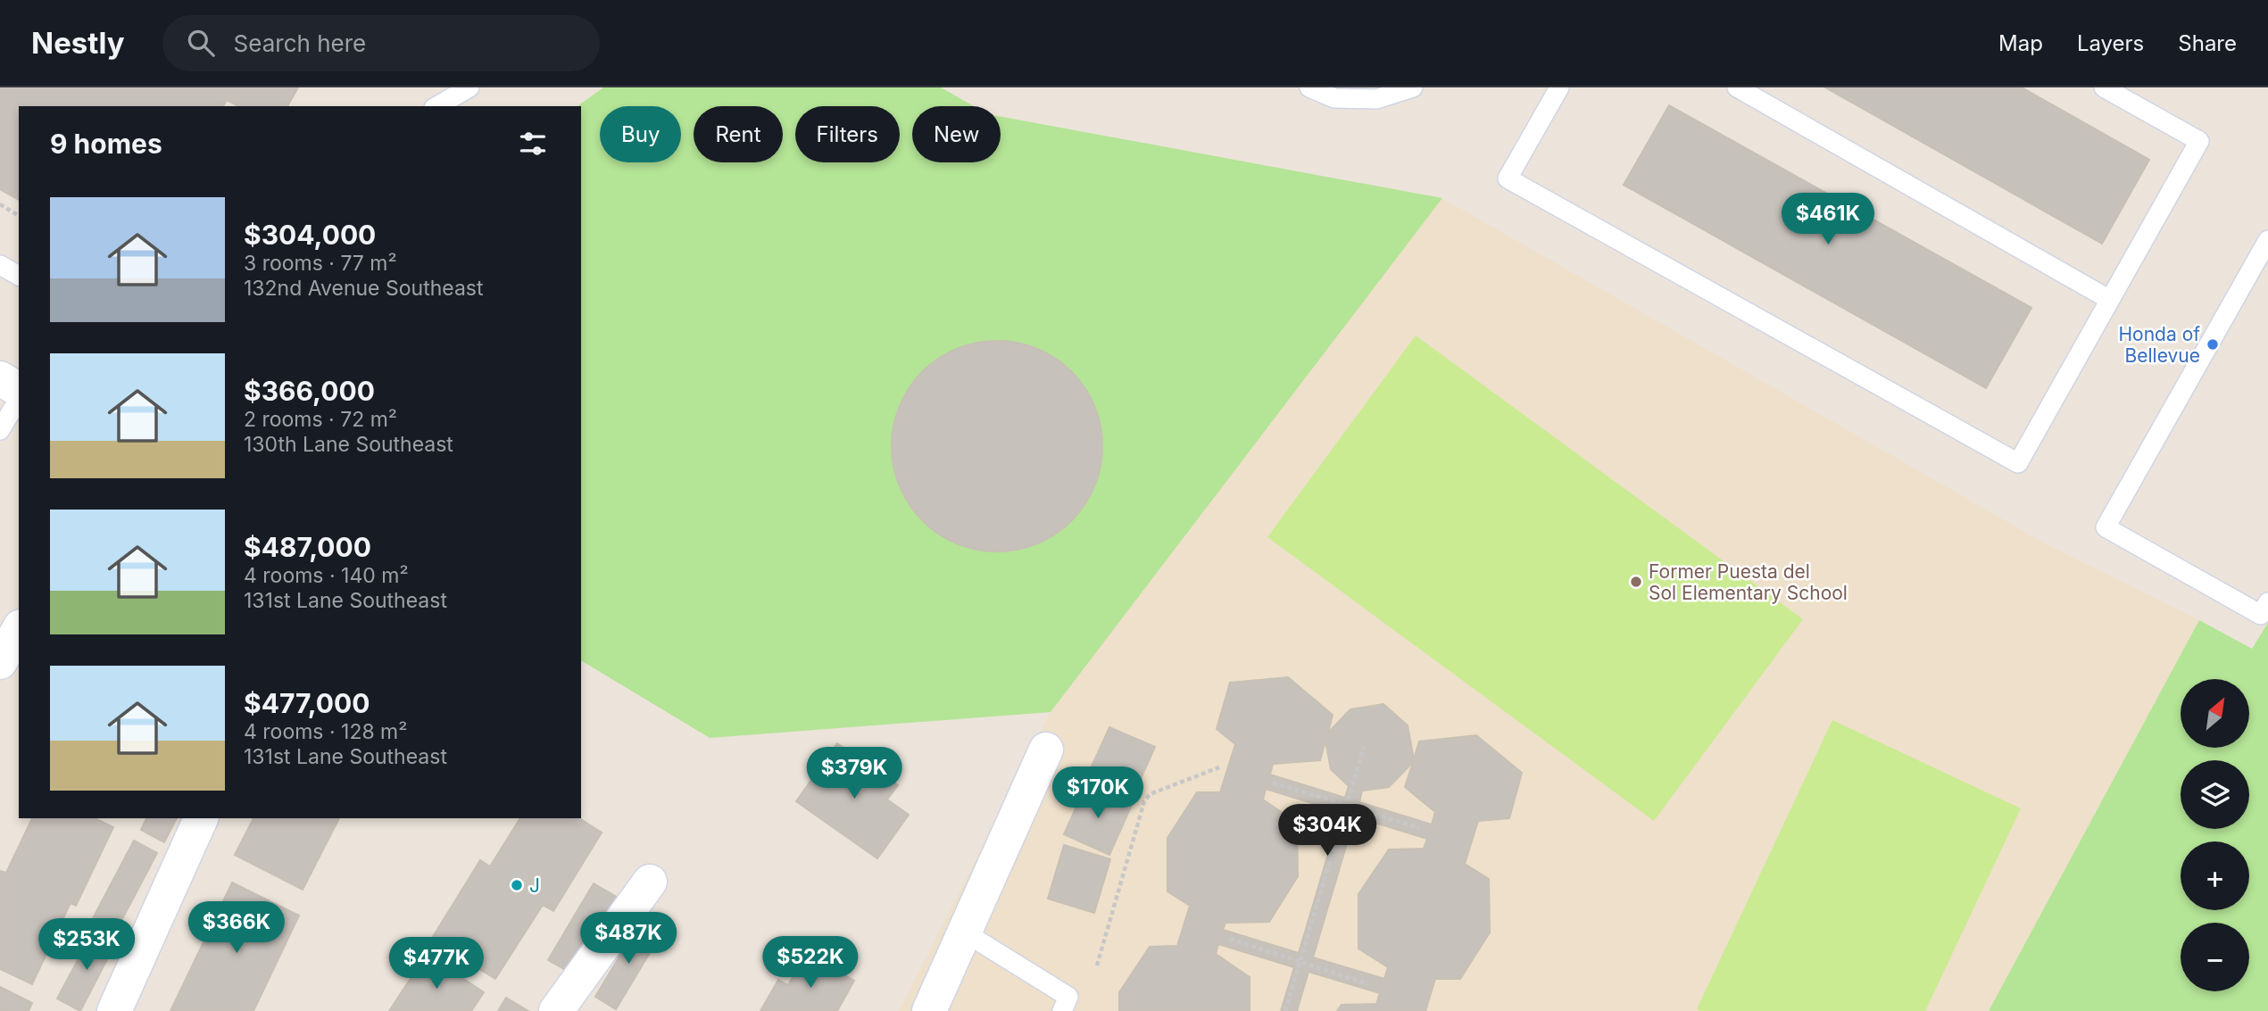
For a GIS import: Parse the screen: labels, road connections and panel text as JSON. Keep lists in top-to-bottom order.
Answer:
{
  "places": ["Honda of Bellevue", "Former Puesta del Sol Elementary School", "J"],
  "north": "top right",
  "page": {
    "header": "Nestly",
    "search": "Search here",
    "nav": ["Map", "Layers", "Share"],
    "chip": [
      "Buy",
      "Rent",
      "Filters",
      "New"
    ],
    "heading": "9 homes",
    "list": [
      {
        "name": "$304,000",
        "note": "3 rooms · 77 m² · 132nd Avenue Southeast"
      },
      {
        "name": "$366,000",
        "note": "2 rooms · 72 m² · 130th Lane Southeast"
      },
      {
        "name": "$487,000",
        "note": "4 rooms · 140 m² · 131st Lane Southeast"
      },
      {
        "name": "$477,000",
        "note": "4 rooms · 128 m² · 131st Lane Southeast"
      }
    ],
    "price": [
      "$461K",
      "$379K",
      "$170K",
      "$304K",
      "$366K",
      "$487K",
      "$253K",
      "$522K",
      "$477K"
    ],
    "map_buttons": ["+", "−"]
  }
}
